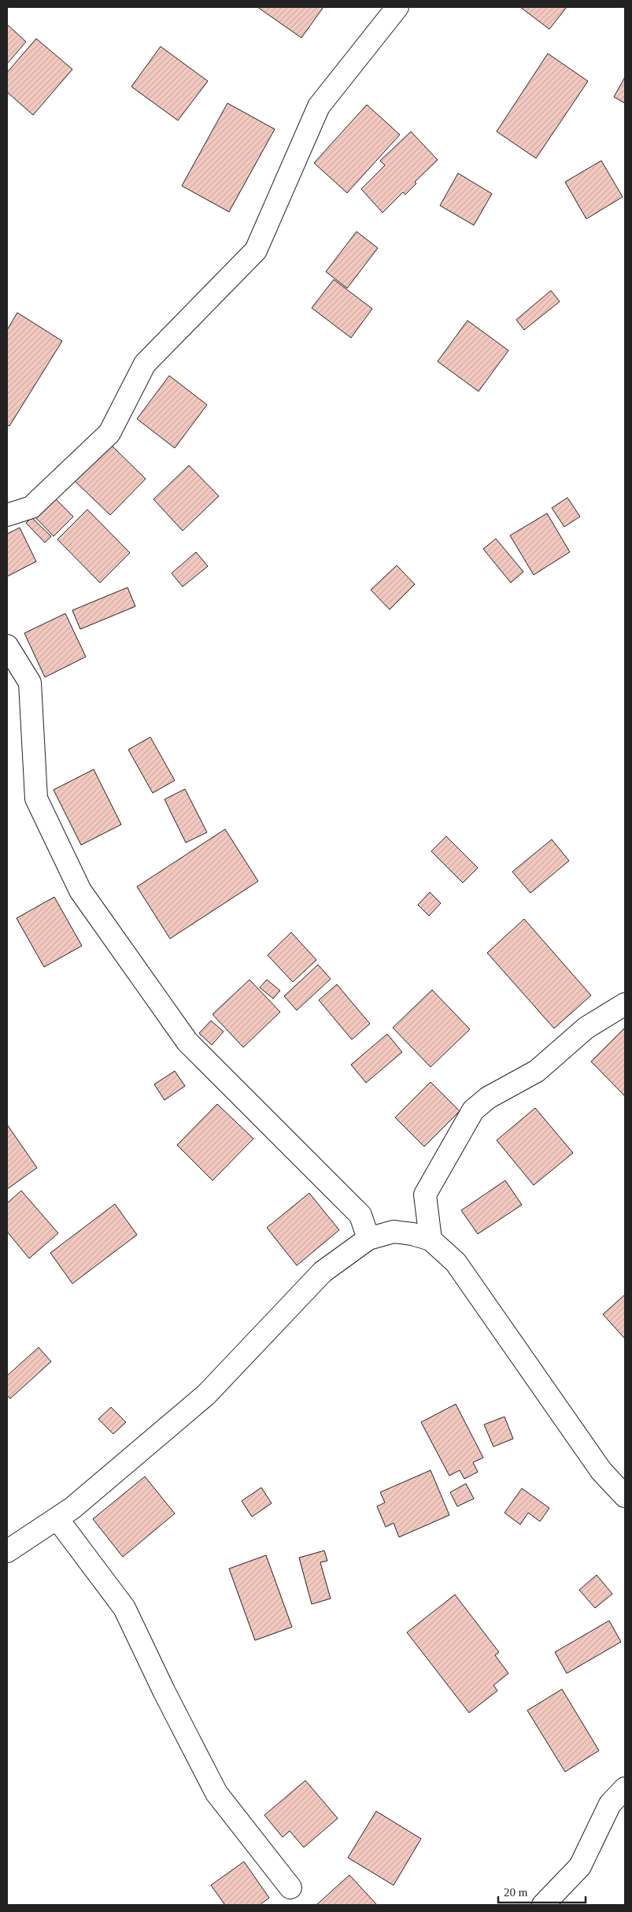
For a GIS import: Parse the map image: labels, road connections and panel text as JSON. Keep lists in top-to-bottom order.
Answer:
{
  "scale_bar": "20 m"
}
